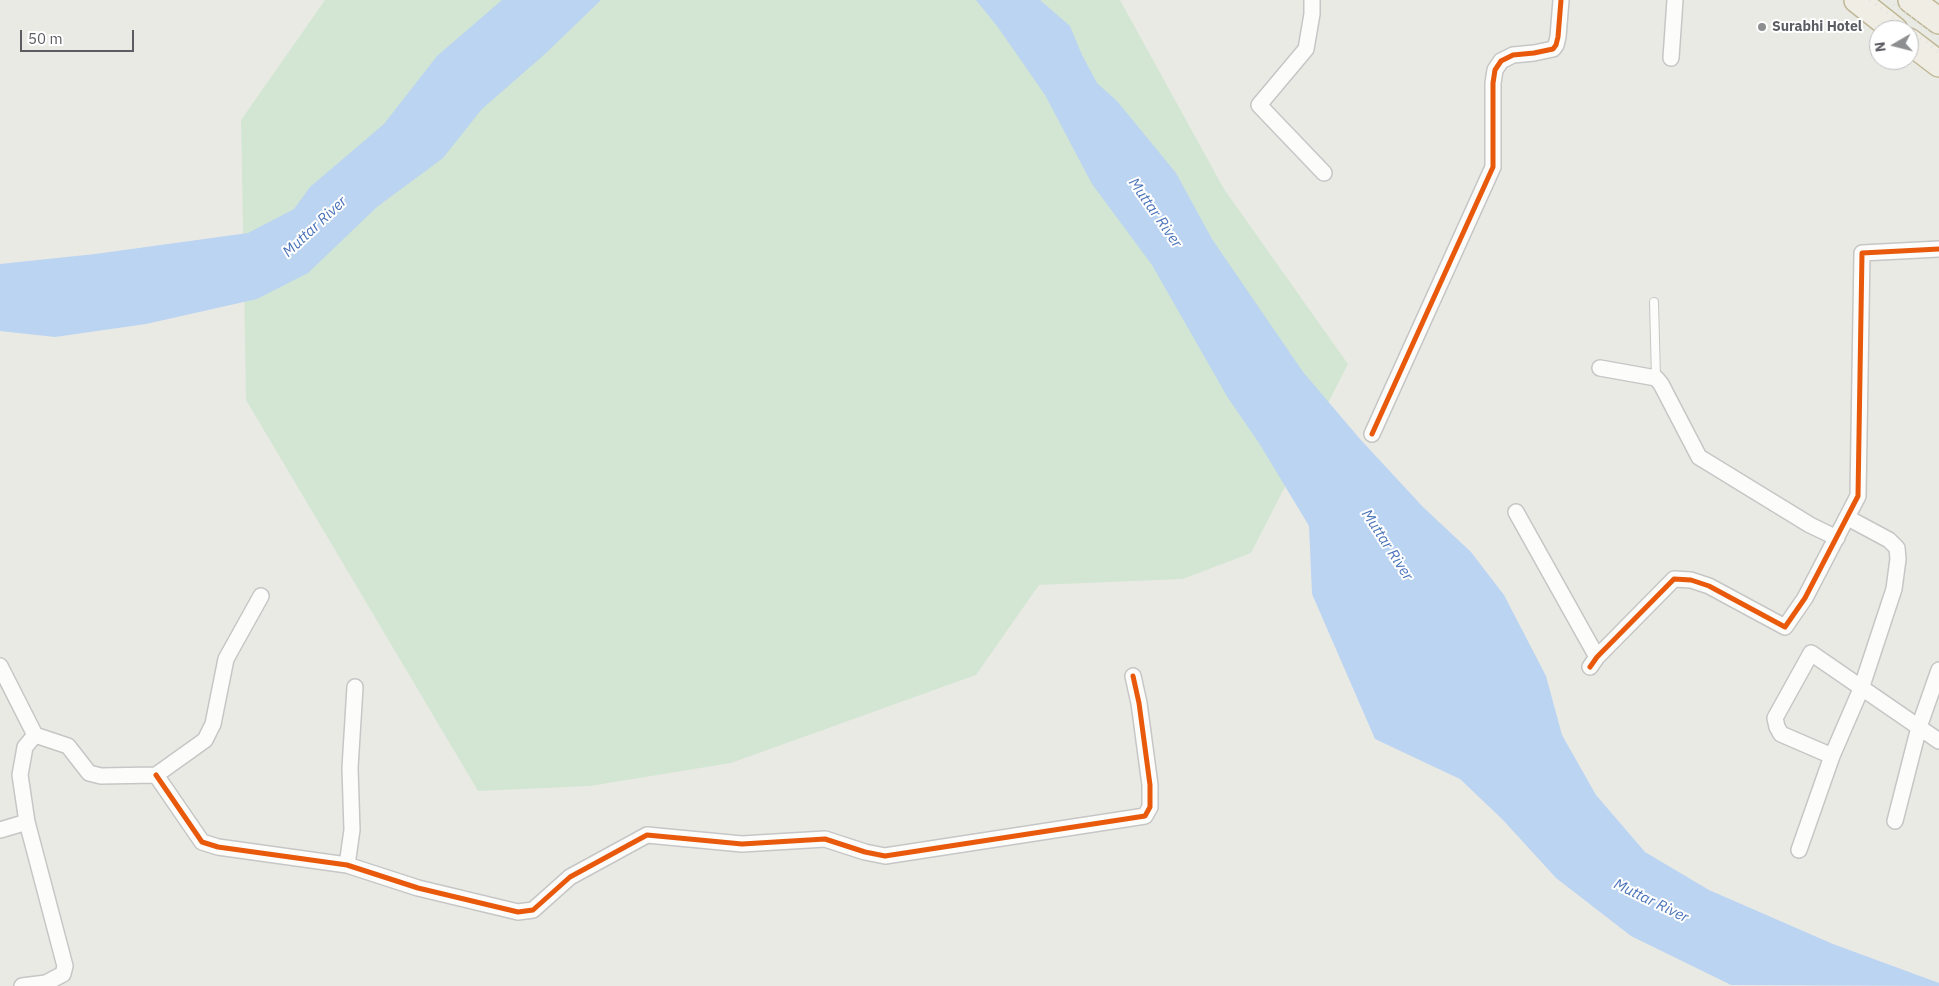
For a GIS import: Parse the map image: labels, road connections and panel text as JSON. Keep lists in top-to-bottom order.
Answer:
{
  "water": ["Muttar River"],
  "places": ["Surabhi Hotel"],
  "scale_bar": "50 m",
  "north": "left"
}
